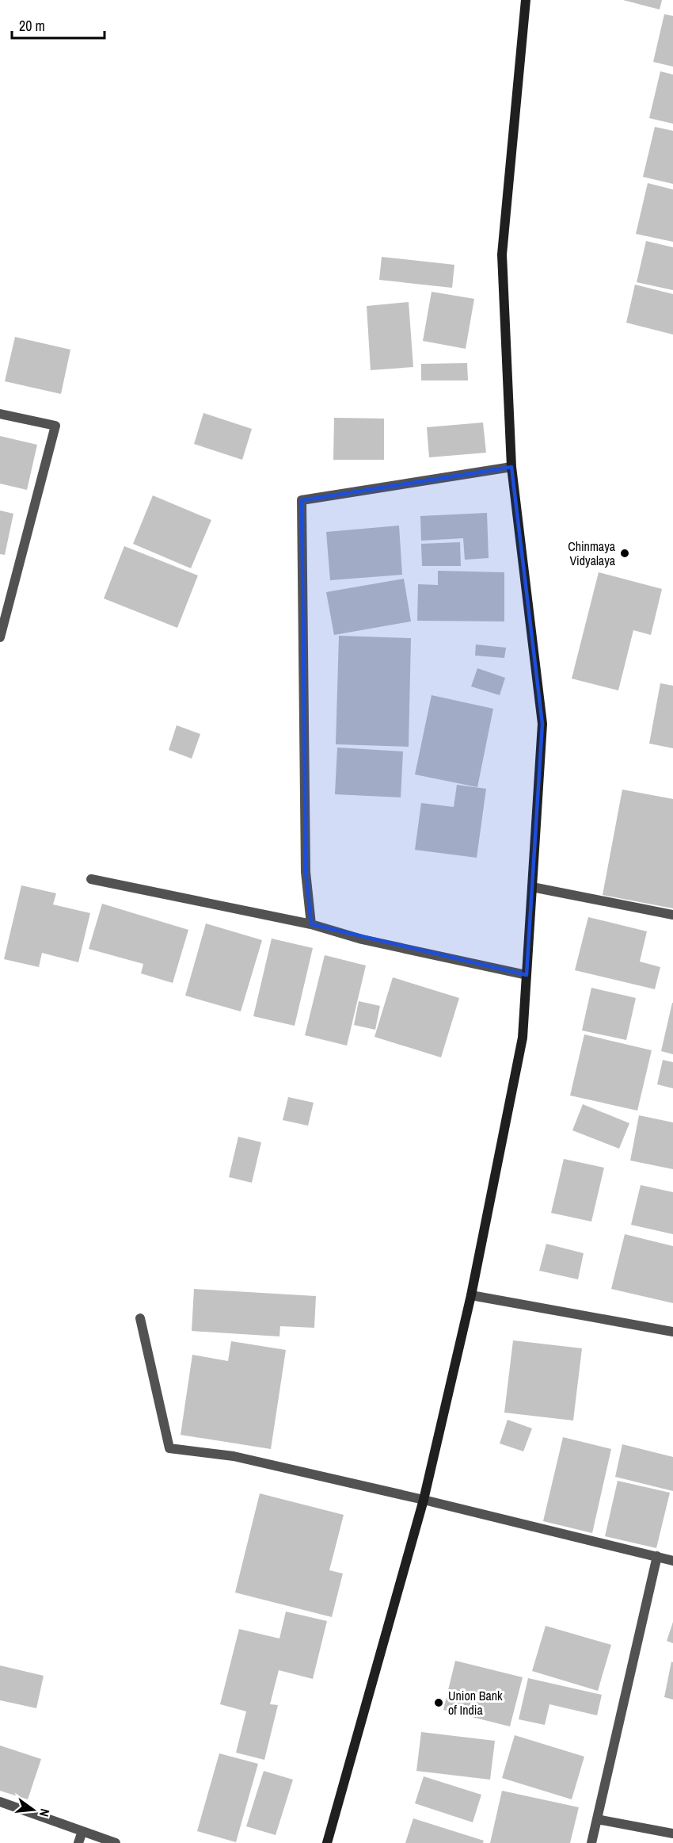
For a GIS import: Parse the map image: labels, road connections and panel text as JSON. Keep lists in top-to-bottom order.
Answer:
{
  "places": ["Chinmaya Vidyalaya", "Union Bank of India"],
  "scale_bar": "20 m",
  "north": "right"
}
